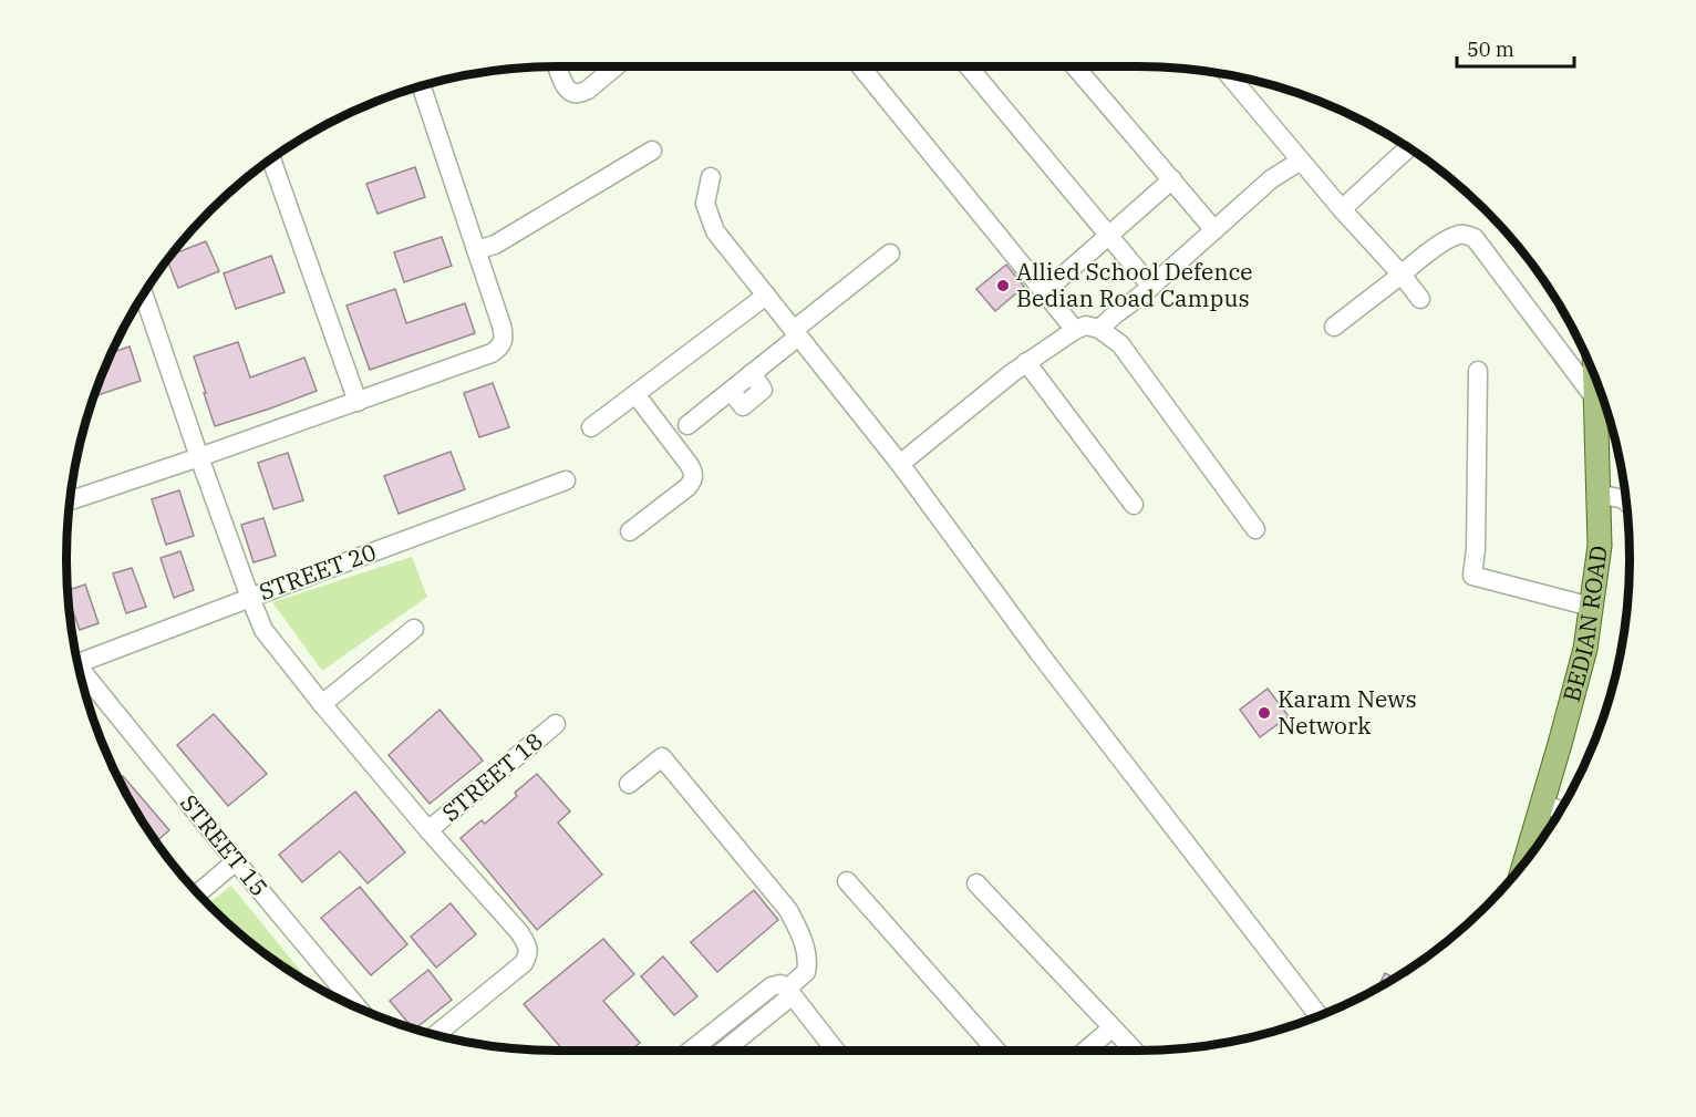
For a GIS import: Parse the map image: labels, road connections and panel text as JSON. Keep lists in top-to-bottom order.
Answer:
{
  "streets": {
    "main road": ["BEDIAN ROAD"],
    "street": ["STREET 20", "STREET 18", "STREET 15"]
  },
  "places": ["Allied School Defence Bedian Road Campus", "Karam News Network"],
  "scale_bar": "50 m"
}
